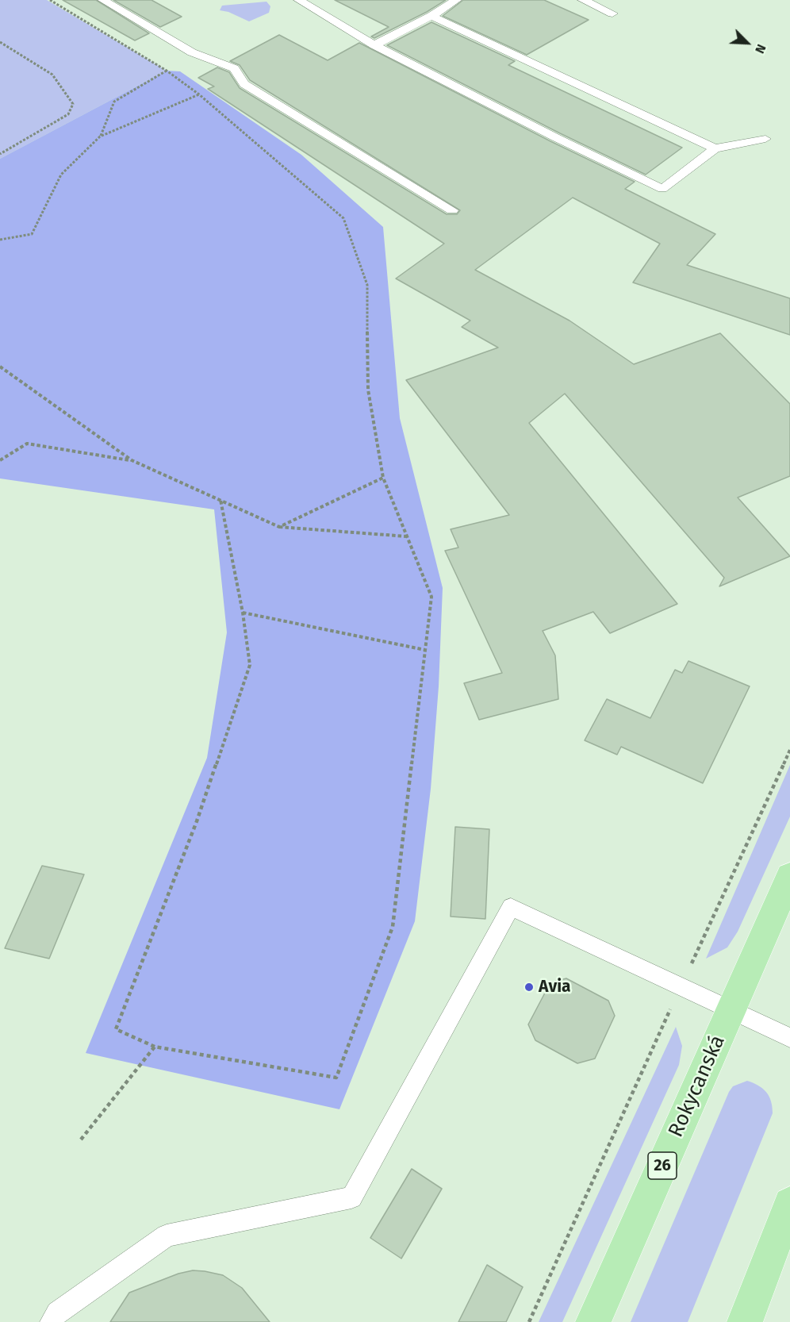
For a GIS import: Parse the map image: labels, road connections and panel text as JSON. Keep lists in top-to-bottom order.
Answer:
{
  "streets": {
    "main road": ["Rokycanská", "26"]
  },
  "places": ["Avia"],
  "north": "bottom right"
}
